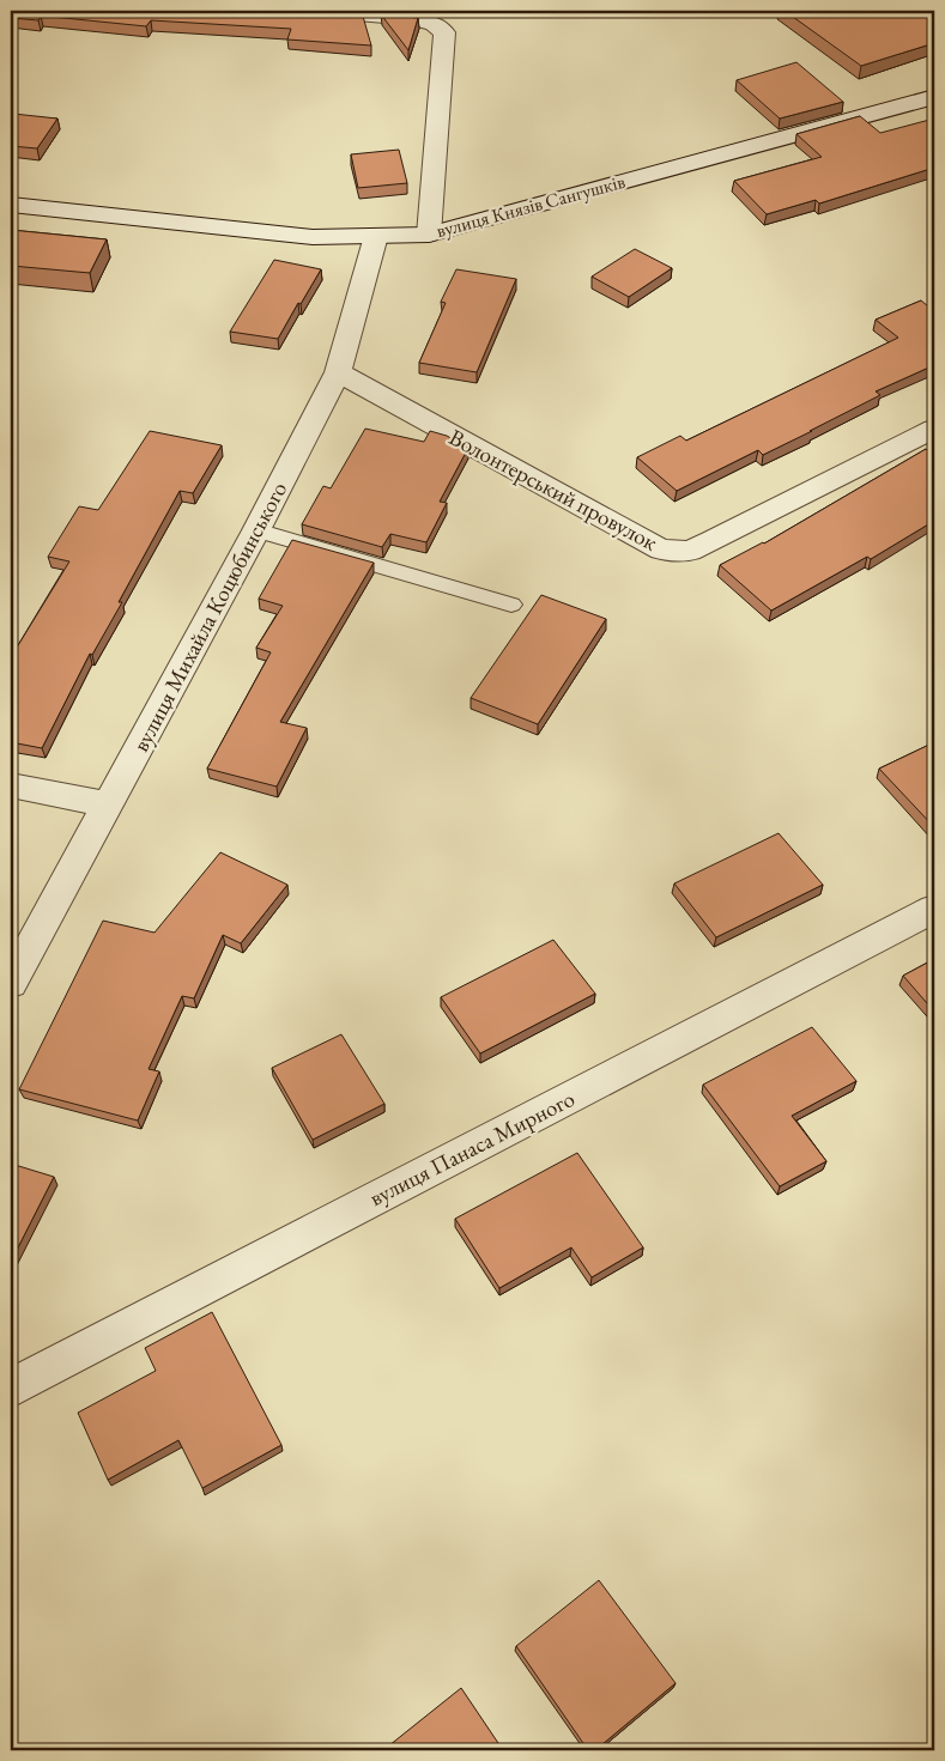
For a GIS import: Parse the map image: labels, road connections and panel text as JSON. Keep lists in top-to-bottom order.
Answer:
{
  "streets": {
    "street": [
      "вулиця Князів Сангушків",
      "Волонтерський провулок",
      "вулиця Михайла Коцюбинського",
      "вулиця Панаса Мирного"
    ]
  },
  "crossings": [
    ["вулиця Князів Сангушків", "вулиця Михайла Коцюбинського"],
    ["Волонтерський провулок", "вулиця Михайла Коцюбинського"]
  ]
}
